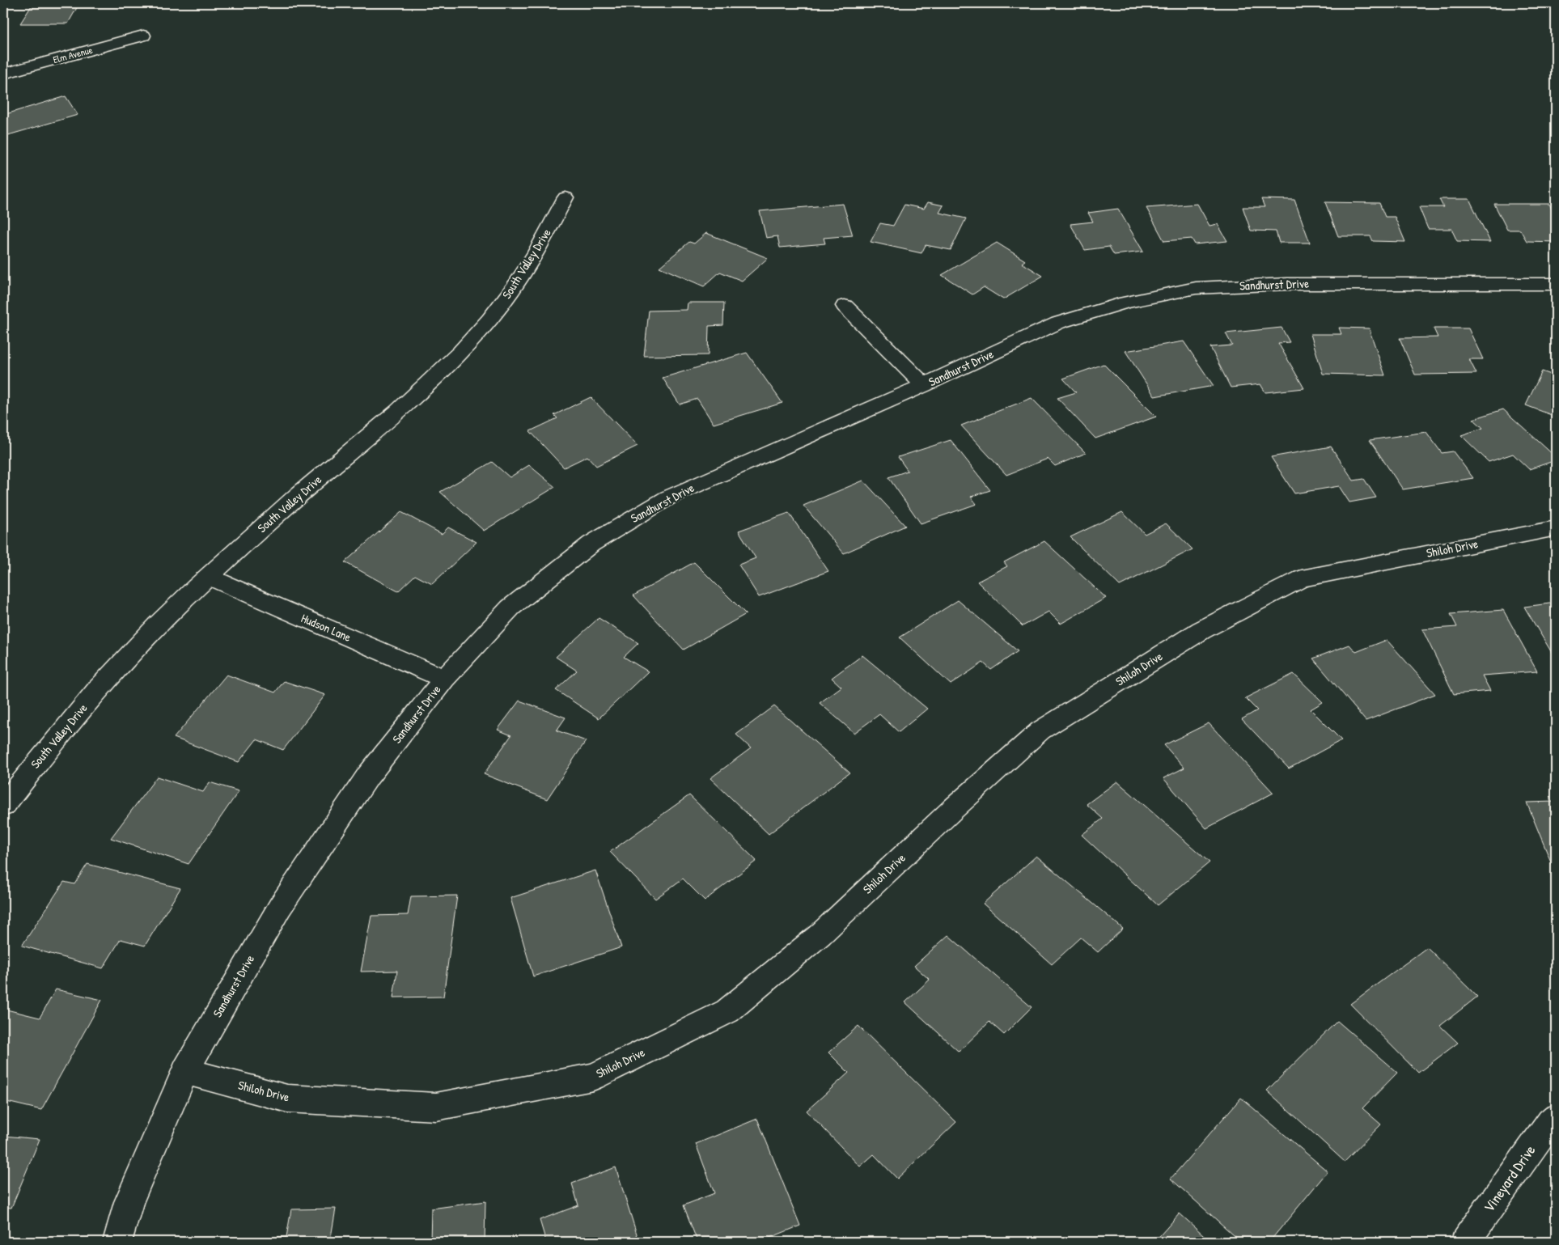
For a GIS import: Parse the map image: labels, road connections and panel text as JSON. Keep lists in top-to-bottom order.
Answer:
{
  "streets": {
    "street": [
      "Elm Avenue",
      "South Valley Drive",
      "Sandhurst Drive",
      "Shiloh Drive",
      "Hudson Lane",
      "Vineyard Drive"
    ]
  },
  "crossings": [
    ["South Valley Drive", "Hudson Lane"],
    ["Sandhurst Drive", "Shiloh Drive"],
    ["Sandhurst Drive", "Hudson Lane"]
  ]
}
